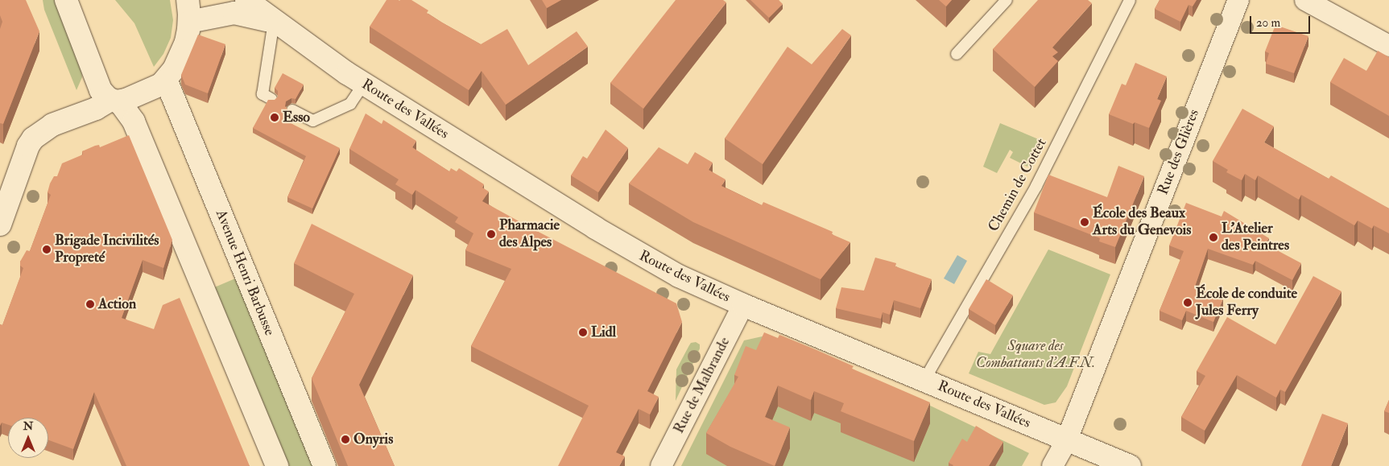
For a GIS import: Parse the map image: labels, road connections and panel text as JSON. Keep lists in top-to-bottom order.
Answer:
{
  "streets": {
    "main road": ["Route des Vallées", "Avenue Henri Barbusse"],
    "street": ["Rue des Glières", "Rue de Malbrande"],
    "lane": ["Chemin de Cottet"]
  },
  "crossings": [
    ["Route des Vallées", "Rue des Glières"],
    ["Route des Vallées", "Chemin de Cottet"],
    ["Route des Vallées", "Rue de Malbrande"]
  ],
  "parks": ["Square des Combattants d'A.F.N."],
  "places": [
    "Esso",
    "École des Beaux Arts du Genevois",
    "Pharmacie des Alpes",
    "L'Atelier des Peintres",
    "Brigade Incivilités Propreté",
    "École de conduite Jules Ferry",
    "Action",
    "Lidl",
    "Onyris"
  ],
  "scale_bar": "20 m",
  "north": "top"
}
